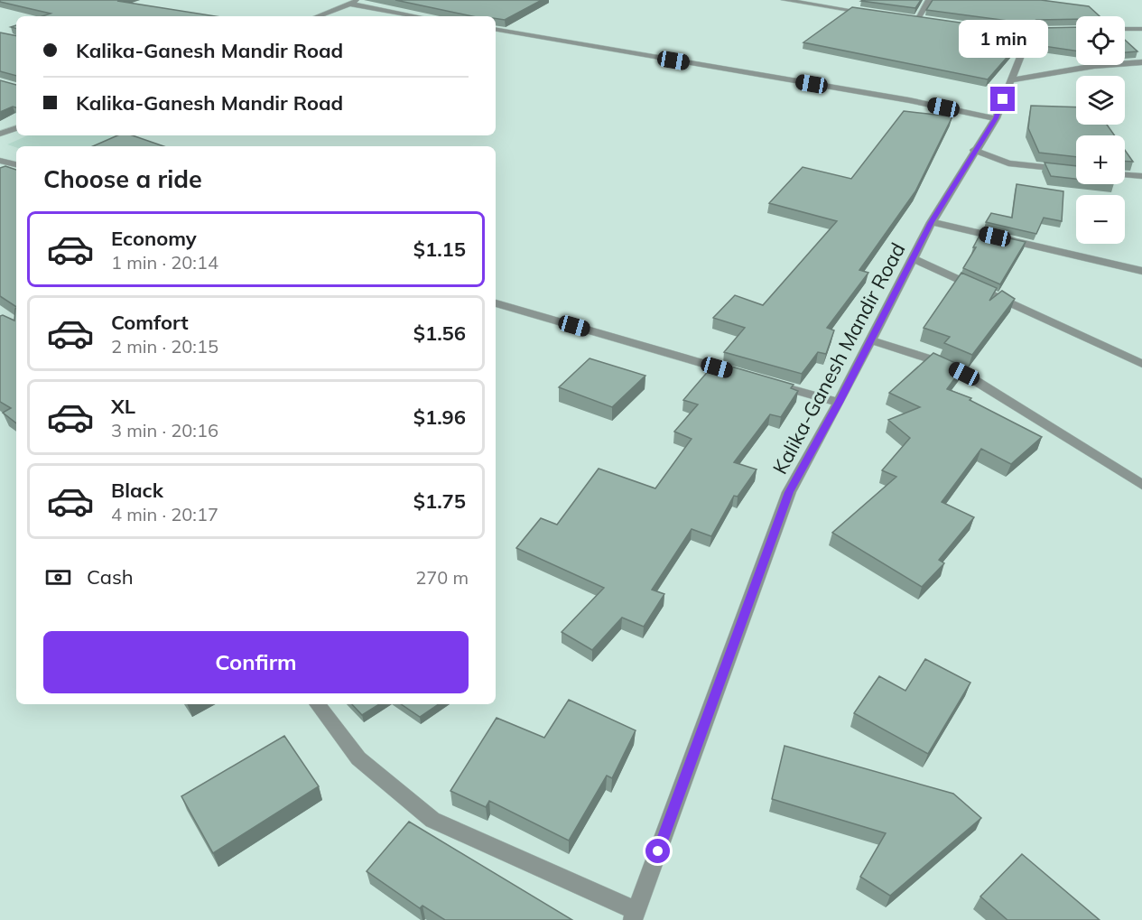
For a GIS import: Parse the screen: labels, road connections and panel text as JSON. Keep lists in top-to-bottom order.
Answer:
{
  "streets": {
    "street": ["Kalika-Ganesh Mandir Road"]
  },
  "page": {
    "map_buttons": ["+", "−"],
    "banner": ["Kalika-Ganesh Mandir Road", "Kalika-Ganesh Mandir Road"],
    "bubble": "1 min",
    "heading": "Choose a ride",
    "list": [
      {
        "name": "Economy",
        "note": "1 min · 20:14",
        "value": "$1.15"
      },
      {
        "name": "Comfort",
        "note": "2 min · 20:15",
        "value": "$1.56"
      },
      {
        "name": "XL",
        "note": "3 min · 20:16",
        "value": "$1.96"
      },
      {
        "name": "Black",
        "note": "4 min · 20:17",
        "value": "$1.75"
      }
    ],
    "pay": ["Cash", "270 m"],
    "buttons": "Confirm"
  }
}
